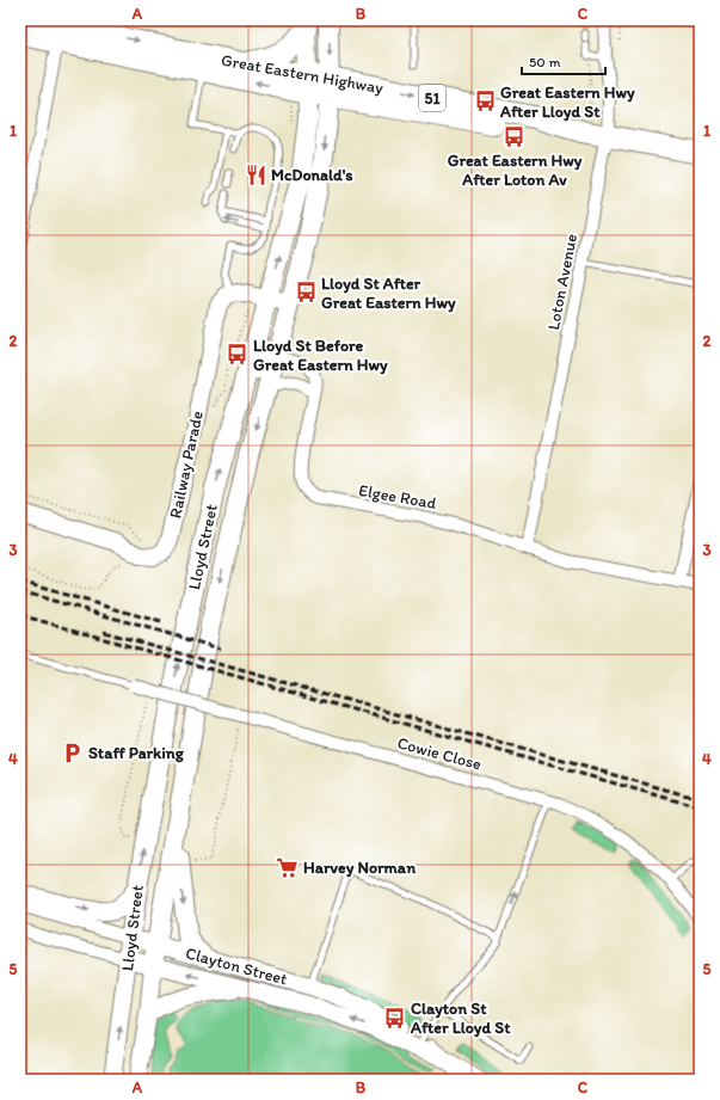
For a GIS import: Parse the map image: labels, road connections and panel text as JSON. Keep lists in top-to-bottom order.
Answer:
{
  "streets": {
    "highway": ["Great Eastern Highway", "51"],
    "main road": ["Railway Parade", "Lloyd Street", "Clayton Street"],
    "street": ["Loton Avenue", "Elgee Road", "Cowie Close"]
  },
  "crossings": [
    ["Great Eastern Highway", "Loton Avenue"],
    ["Great Eastern Highway", "Lloyd Street"],
    ["Loton Avenue", "Elgee Road"],
    ["Elgee Road", "Lloyd Street"],
    ["Lloyd Street", "Clayton Street"]
  ],
  "places": {
    "bus stop": [
      "Great Eastern Hwy After Lloyd St",
      "Great Eastern Hwy After Loton Av",
      "Lloyd St After Great Eastern Hwy",
      "Lloyd St Before Great Eastern Hwy",
      "Clayton St After Lloyd St"
    ],
    "restaurant": ["McDonald's"],
    "parking": ["Staff Parking"],
    "supermarket": ["Harvey Norman"]
  },
  "scale_bar": "50 m",
  "grid": {
    "columns": ["A", "B", "C"],
    "rows": [
      "1",
      "2",
      "3",
      "4",
      "5"
    ]
  }
}
